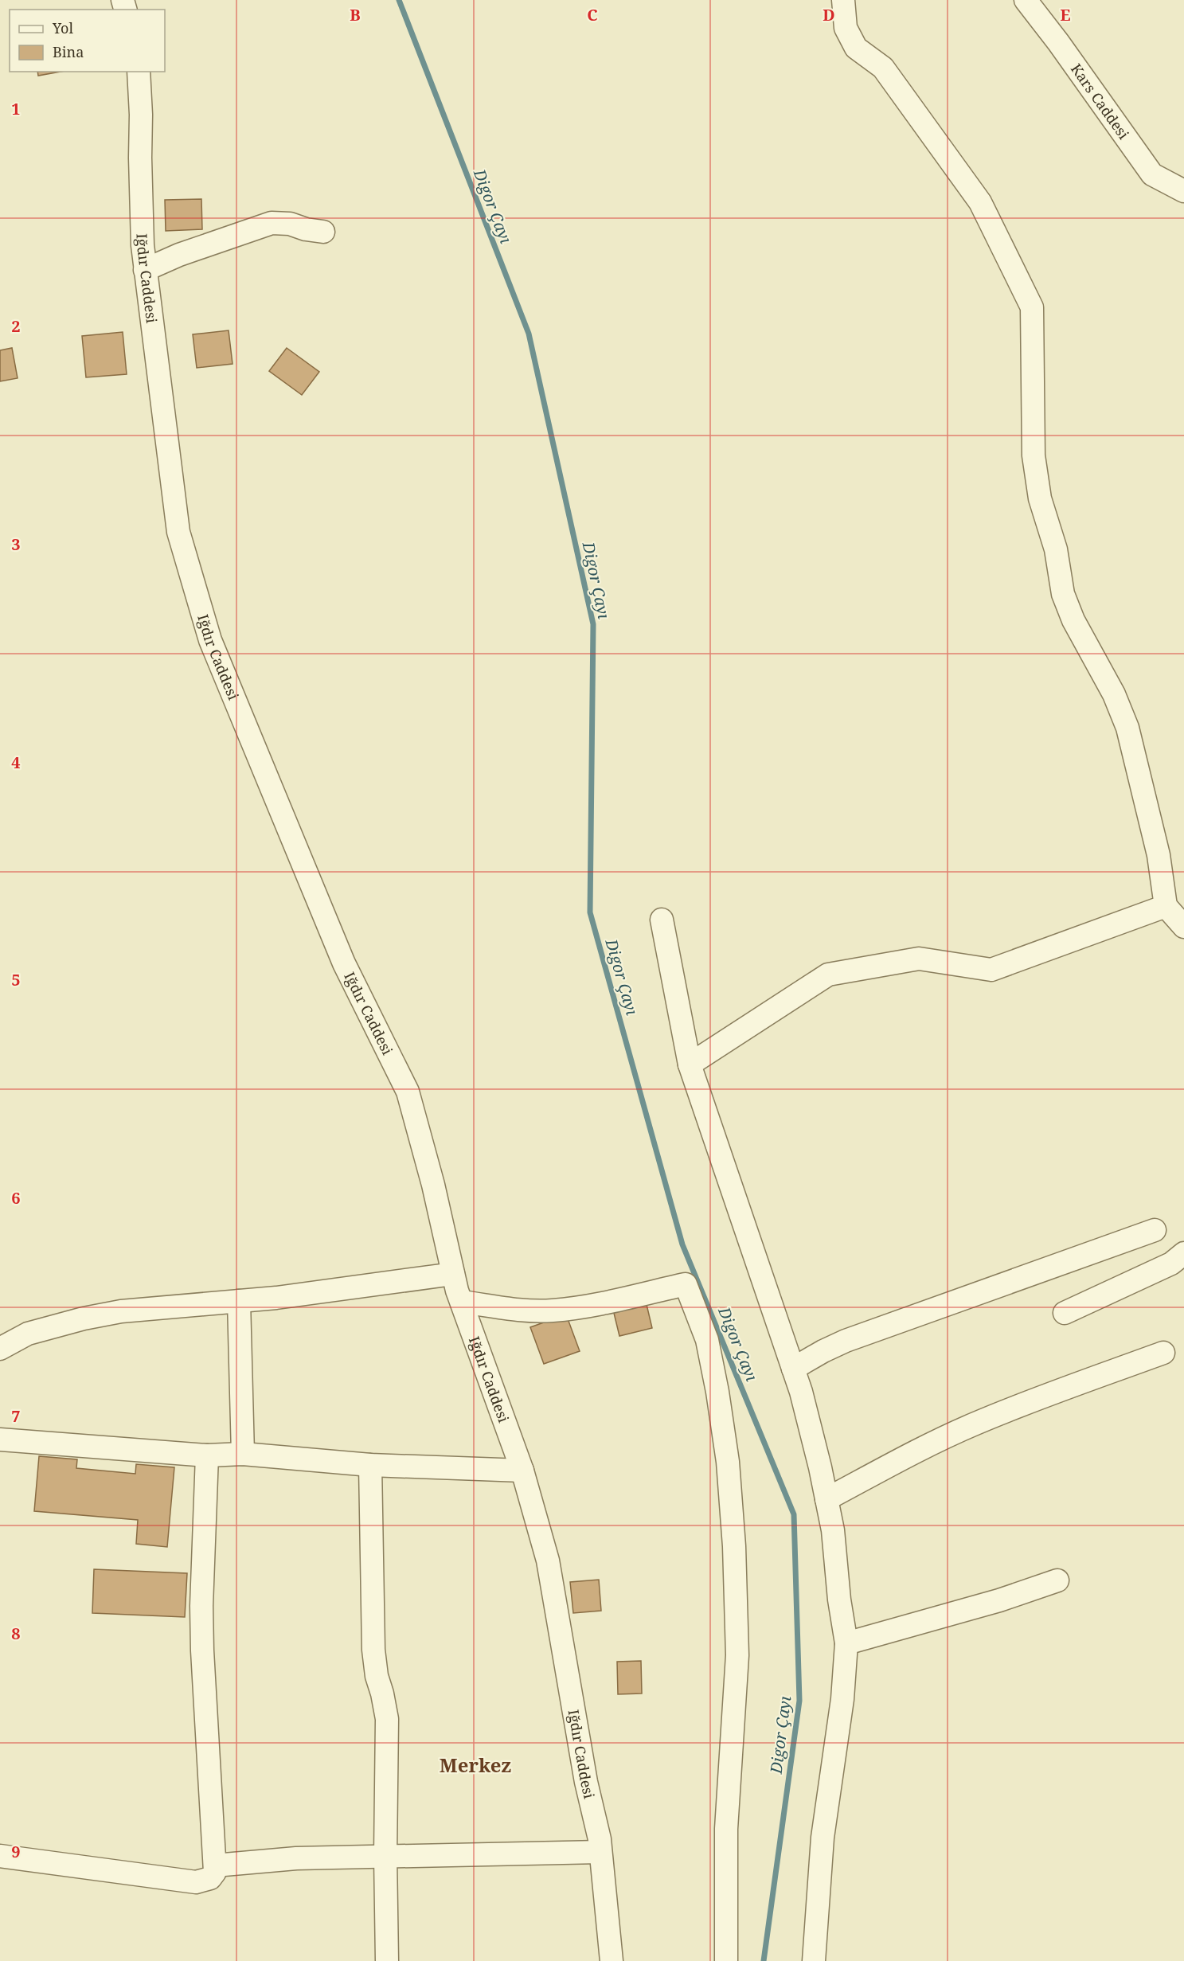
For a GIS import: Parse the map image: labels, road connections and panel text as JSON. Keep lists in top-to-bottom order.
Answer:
{
  "streets": {
    "street": ["Kars Caddesi", "Iğdır Caddesi"]
  },
  "districts": ["Merkez"],
  "water": ["Digor Çayı"],
  "legend": ["Yol", "Bina"],
  "grid": {
    "columns": [
      "B",
      "C",
      "D",
      "E"
    ],
    "rows": [
      "1",
      "2",
      "3",
      "4",
      "5",
      "6",
      "7",
      "8",
      "9"
    ]
  }
}
